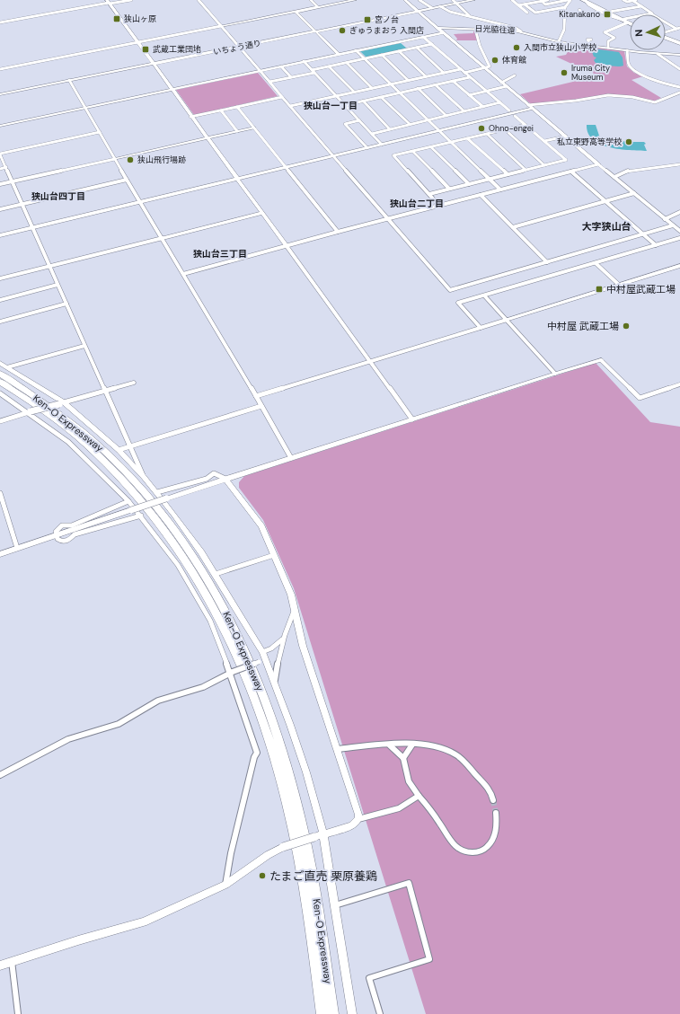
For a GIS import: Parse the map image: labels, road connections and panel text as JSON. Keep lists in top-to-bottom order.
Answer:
{
  "streets": {
    "highway": ["Ken-O Expressway"],
    "street": ["日光脇往還", "いちょう通り"]
  },
  "districts": [
    "狭山台一丁目",
    "狭山台四丁目",
    "狭山台二丁目",
    "大字狭山台",
    "狭山台三丁目"
  ],
  "places": {
    "transit": [
      "Kitanakano",
      "狭山ヶ原",
      "宮ノ台",
      "武蔵工業団地",
      "中村屋武蔵工場"
    ],
    "other": [
      "ぎゅうまおう 入間店",
      "入間市立狭山小学校",
      "体育館",
      "Iruma City Museum",
      "Ohno-engei",
      "私立東野高等学校",
      "狭山飛行場跡",
      "中村屋 武蔵工場",
      "たまご直売 栗原養鶏"
    ]
  },
  "north": "left"
}
